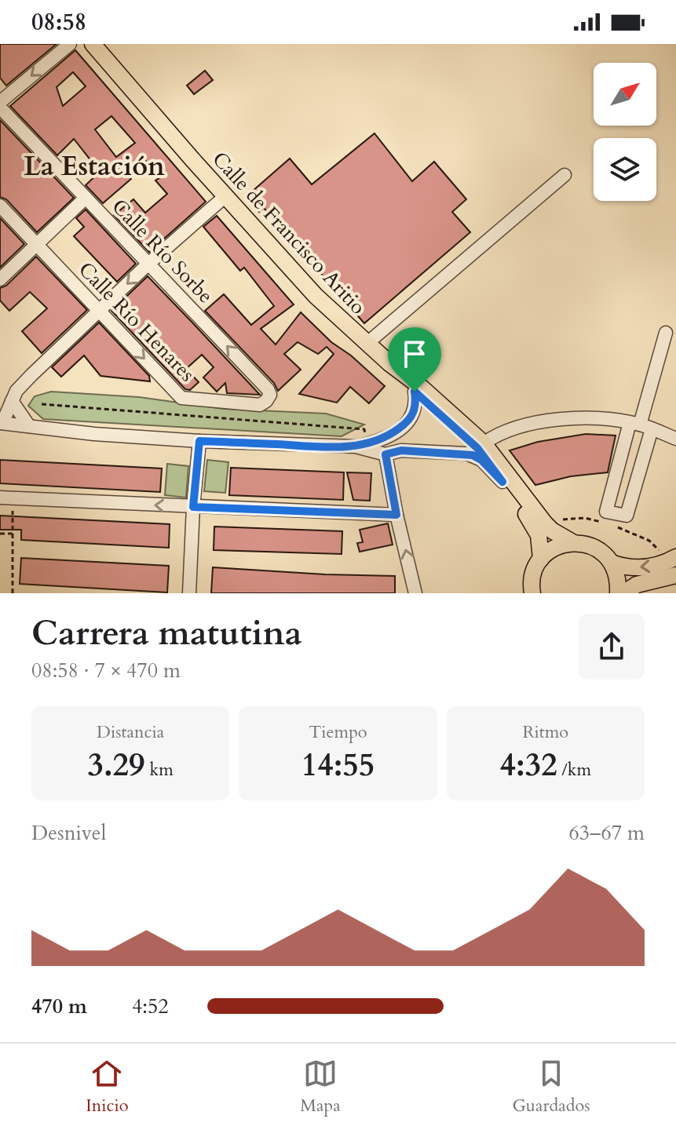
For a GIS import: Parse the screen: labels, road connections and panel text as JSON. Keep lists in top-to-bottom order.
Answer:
{
  "streets": {
    "main road": ["Calle de Francisco Aritio"],
    "street": ["Calle Río Sorbe", "Calle Río Henares"]
  },
  "crossings": [
    ["Calle Río Sorbe", "Calle Río Henares"]
  ],
  "one_way": ["Calle Río Sorbe"],
  "districts": ["La Estación"],
  "north": "top right",
  "page": {
    "status": "08:58",
    "heading": ["Carrera matutina", "08:58 · 7 × 470 m"],
    "stats": [
      ["Distancia", "3.29 km"],
      ["Tiempo", "14:55"],
      ["Ritmo", "4:32 /km"]
    ],
    "chart": ["Desnivel", "63–67 m"],
    "list": [
      {
        "name": "470 m",
        "note": "4:52"
      }
    ],
    "tabs": ["Inicio", "Mapa", "Guardados"]
  }
}
